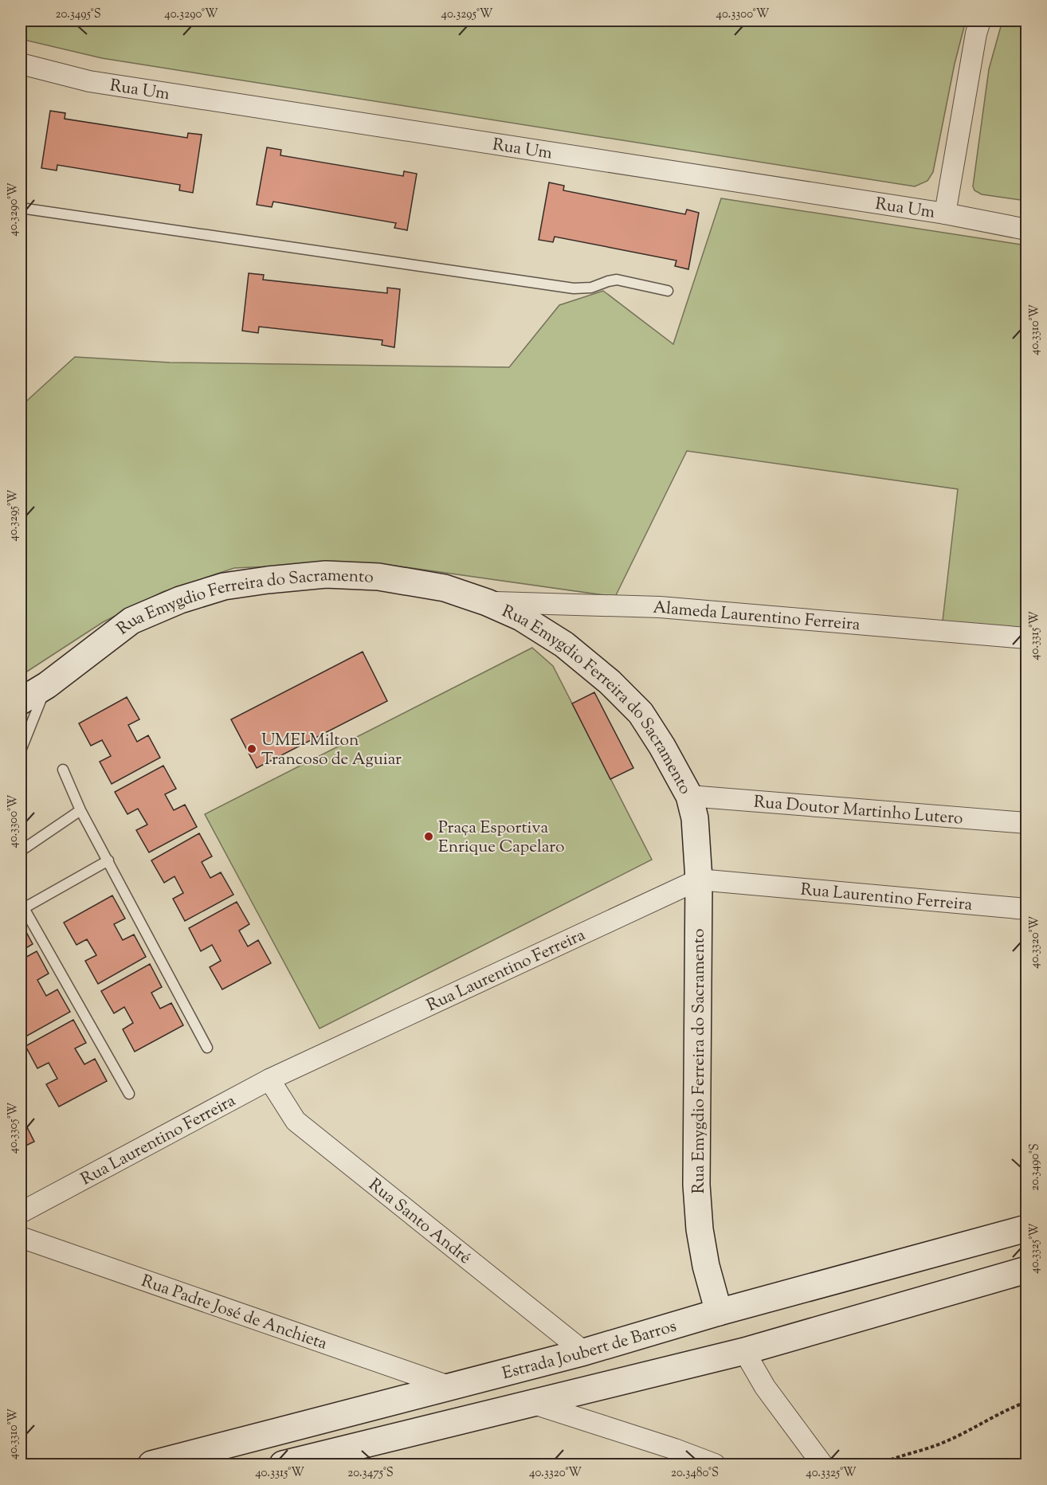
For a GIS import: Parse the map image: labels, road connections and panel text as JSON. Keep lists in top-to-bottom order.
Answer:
{
  "streets": {
    "main road": ["Rua Emygdio Ferreira do Sacramento", "Estrada Joubert de Barros"],
    "street": [
      "Rua Um",
      "Alameda Laurentino Ferreira",
      "Rua Doutor Martinho Lutero",
      "Rua Laurentino Ferreira",
      "Rua Santo André",
      "Rua Padre José de Anchieta"
    ]
  },
  "crossings": [
    ["Rua Emygdio Ferreira do Sacramento", "Alameda Laurentino Ferreira"],
    ["Rua Emygdio Ferreira do Sacramento", "Rua Doutor Martinho Lutero"],
    ["Rua Emygdio Ferreira do Sacramento", "Rua Laurentino Ferreira"],
    ["Rua Emygdio Ferreira do Sacramento", "Estrada Joubert de Barros"],
    ["Rua Laurentino Ferreira", "Rua Santo André"],
    ["Rua Santo André", "Estrada Joubert de Barros"],
    ["Rua Padre José de Anchieta", "Estrada Joubert de Barros"]
  ],
  "places": ["UMEI Milton Trancoso de Aguiar", "Praça Esportiva Enrique Capelaro"],
  "coordinates": [
    "20.3495°S",
    "40.3290°W",
    "40.3295°W",
    "40.3300°W",
    "40.3310°W",
    "40.3315°W",
    "40.3320°W",
    "40.3305°W",
    "20.3490°S",
    "40.3325°W",
    "20.3475°S",
    "20.3480°S"
  ]
}
